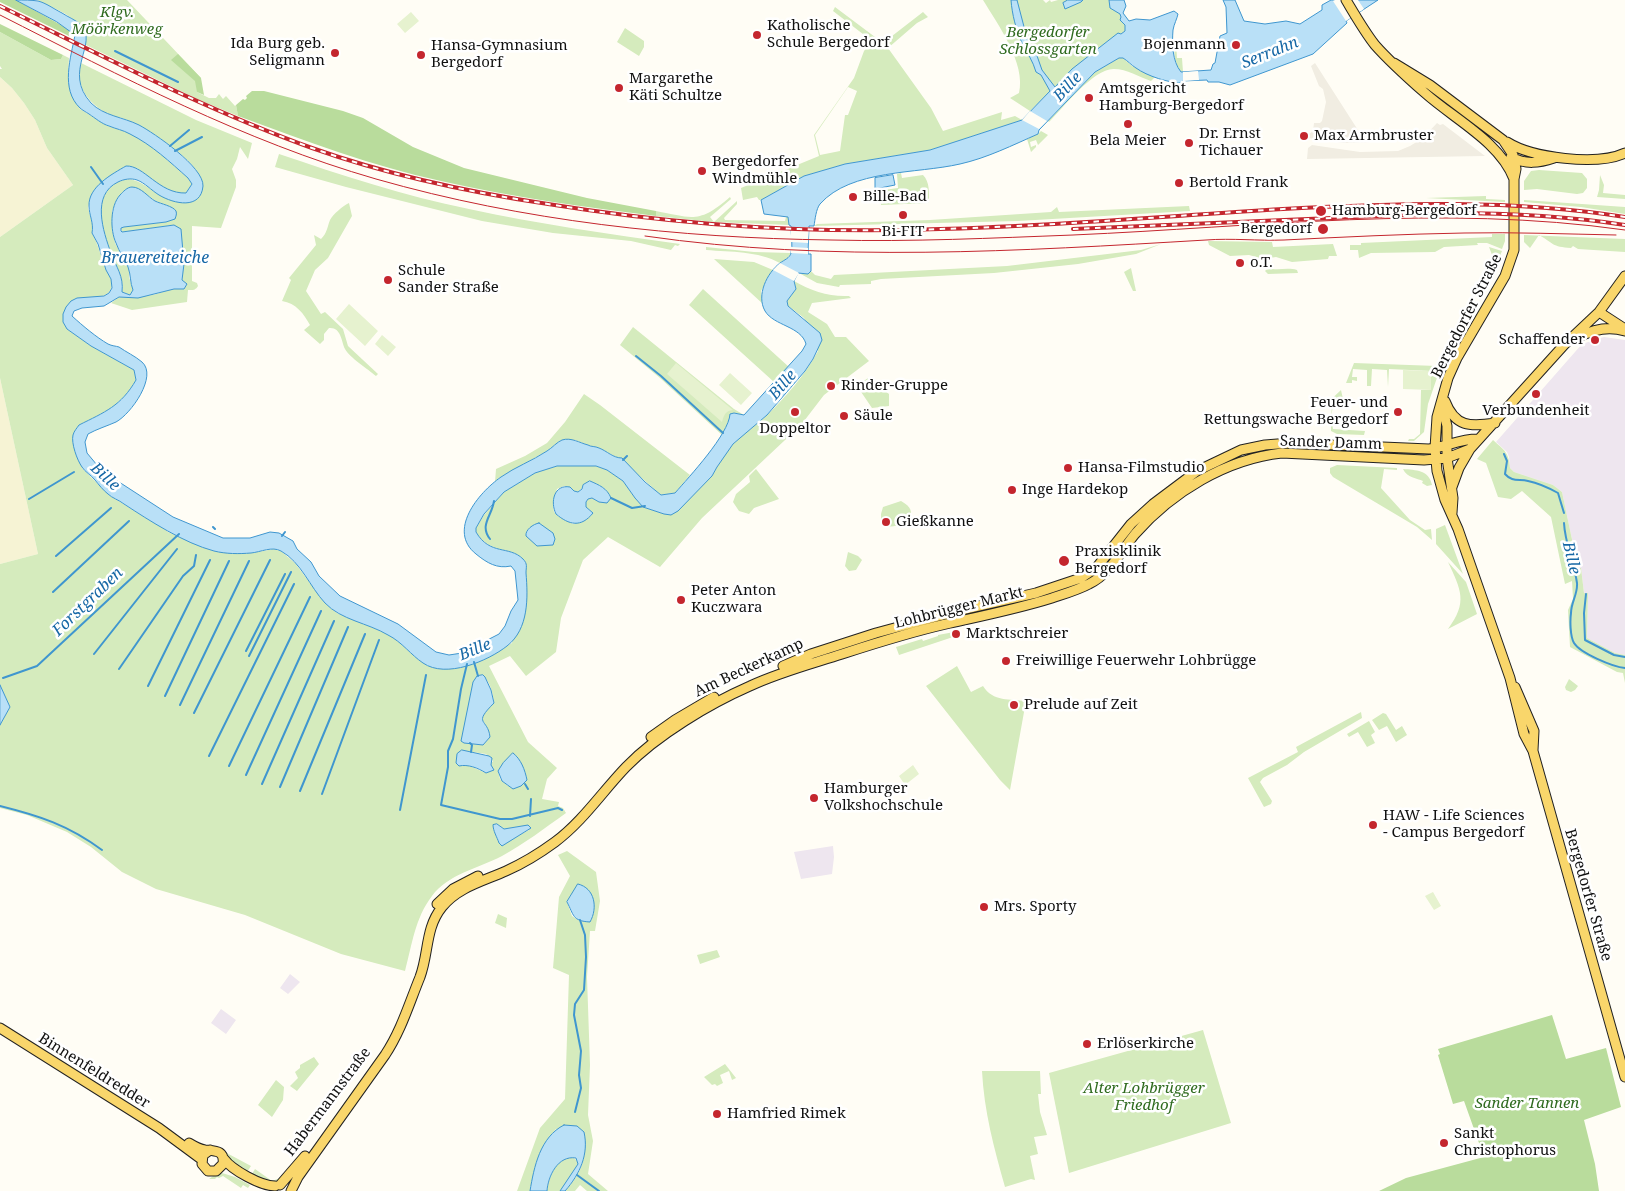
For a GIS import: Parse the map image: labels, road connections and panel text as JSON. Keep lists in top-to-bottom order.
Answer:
{
  "streets": {
    "main road": [
      "Bergedorfer Straße",
      "Sander Damm",
      "Lohbrügger Markt",
      "Am Beckerkamp",
      "Binnenfeldredder",
      "Habermannstraße"
    ]
  },
  "crossings": [
    ["Bergedorfer Straße", "Sander Damm"],
    ["Sander Damm", "Lohbrügger Markt"],
    ["Lohbrügger Markt", "Am Beckerkamp"],
    ["Am Beckerkamp", "Habermannstraße"]
  ],
  "water": [
    "Serrahn",
    "Bille",
    "Brauereiteiche",
    "Forstgraben"
  ],
  "parks": [
    "Klgv. Möörkenweg",
    "Bergedorfer Schlossgarten",
    "Alter Lohbrügger Friedhof",
    "Sander Tannen"
  ],
  "places": [
    "Katholische Schule Bergedorf",
    "Bojenmann",
    "Ida Burg geb. Seligmann",
    "Hansa-Gymnasium Bergedorf",
    "Margarethe Käti Schultze",
    "Amtsgericht Hamburg-Bergedorf",
    "Bela Meier",
    "Max Armbruster",
    "Dr. Ernst Tichauer",
    "Bergedorfer Windmühle",
    "Bertold Frank",
    "Bille-Bad",
    "Hamburg-Bergedorf",
    "Bi-FIT",
    "Bergedorf",
    "o.T.",
    "Schule Sander Straße",
    "Schaffender",
    "Rinder-Gruppe",
    "Verbundenheit",
    "Doppeltor",
    "Feuer- und Rettungswache Bergedorf",
    "Säule",
    "Hansa-Filmstudio",
    "Inge Hardekop",
    "Gießkanne",
    "Praxisklinik Bergedorf",
    "Peter Anton Kuczwara",
    "Marktschreier",
    "Freiwillige Feuerwehr Lohbrügge",
    "Prelude auf Zeit",
    "Hamburger Volkshochschule",
    "HAW - Life Sciences - Campus Bergedorf",
    "Mrs. Sporty",
    "Erlöserkirche",
    "Hamfried Rimek",
    "Sankt Christophorus"
  ]
}
